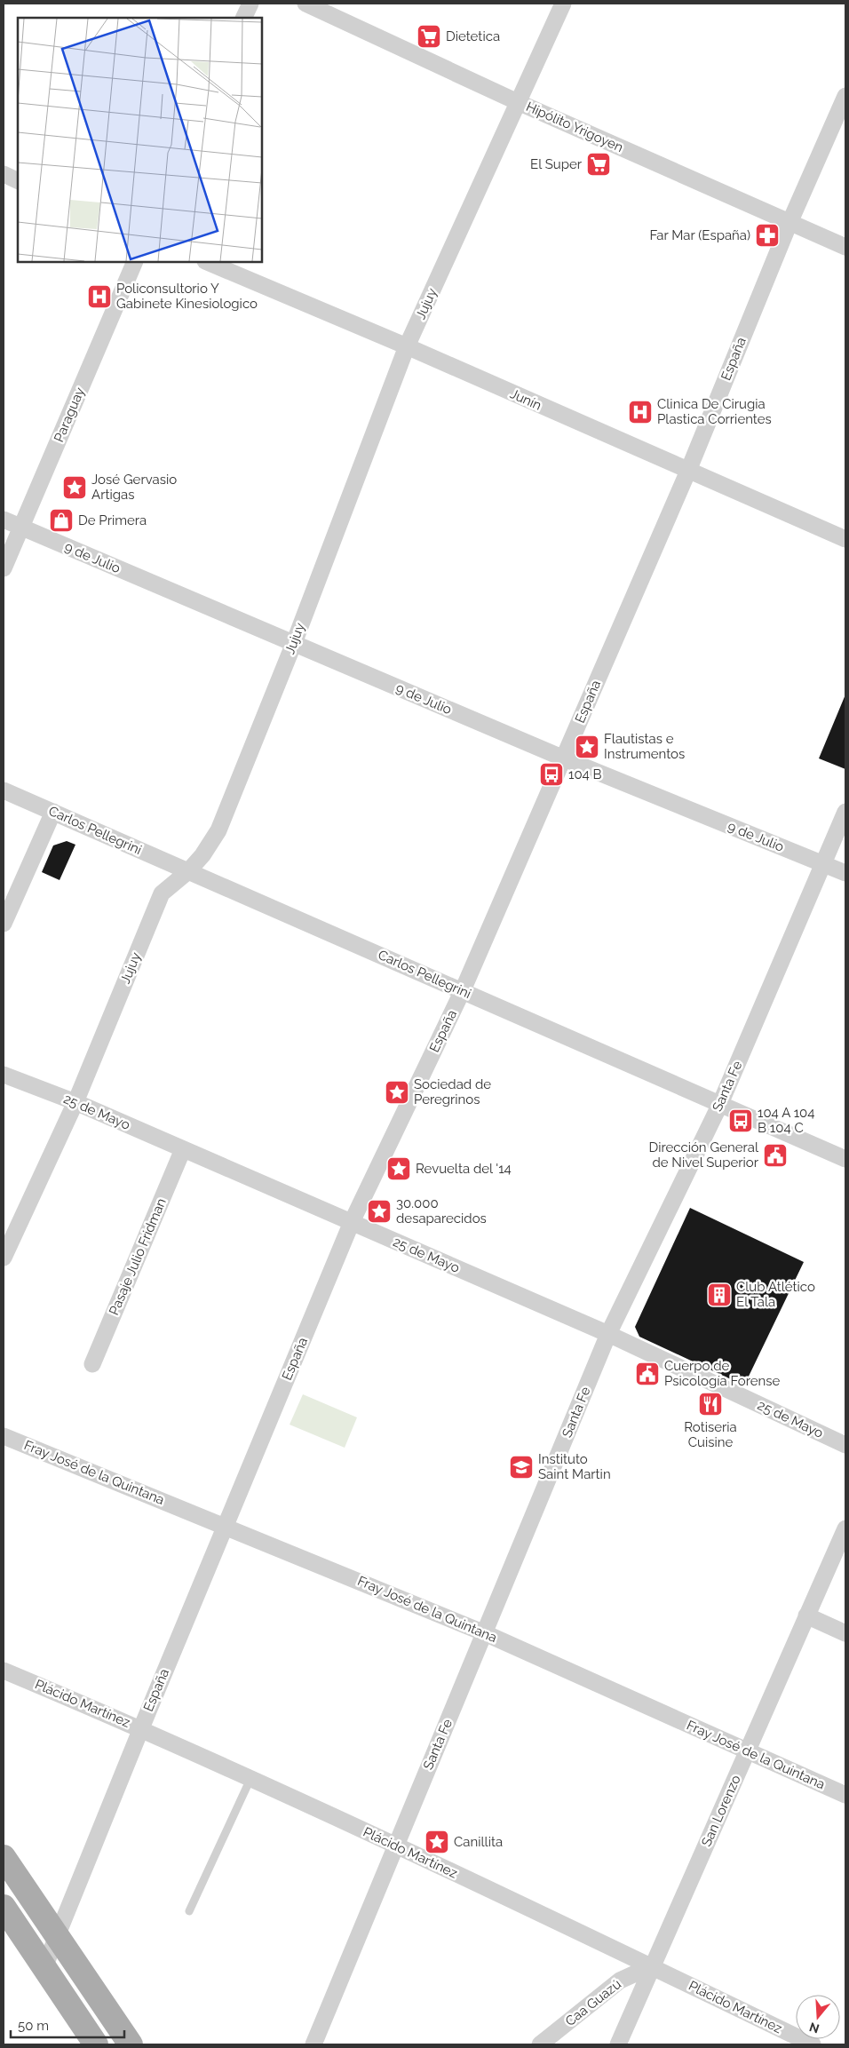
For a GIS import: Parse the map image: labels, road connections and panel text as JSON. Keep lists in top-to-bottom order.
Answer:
{
  "streets": {
    "street": [
      "Hipólito Yrigoyen",
      "Jujuy",
      "España",
      "Junín",
      "Paraguay",
      "9 de Julio",
      "Carlos Pellegrini",
      "Santa Fe",
      "25 de Mayo",
      "Pasaje Julio Fridman",
      "Fray José de la Quintana",
      "Plácido Martínez",
      "San Lorenzo",
      "Caa Guazú"
    ]
  },
  "crossings": [
    ["Hipólito Yrigoyen", "Jujuy"],
    ["Hipólito Yrigoyen", "España"],
    ["Jujuy", "Junín"],
    ["Jujuy", "9 de Julio"],
    ["Jujuy", "Carlos Pellegrini"],
    ["Jujuy", "25 de Mayo"],
    ["España", "Junín"],
    ["España", "9 de Julio"],
    ["España", "Carlos Pellegrini"],
    ["España", "25 de Mayo"],
    ["España", "Fray José de la Quintana"],
    ["España", "Plácido Martínez"],
    ["Paraguay", "9 de Julio"],
    ["9 de Julio", "Santa Fe"],
    ["Carlos Pellegrini", "Santa Fe"],
    ["Santa Fe", "25 de Mayo"],
    ["Santa Fe", "Fray José de la Quintana"],
    ["Santa Fe", "Plácido Martínez"],
    ["25 de Mayo", "Pasaje Julio Fridman"],
    ["Fray José de la Quintana", "San Lorenzo"],
    ["Plácido Martínez", "San Lorenzo"],
    ["Plácido Martínez", "Caa Guazú"],
    ["San Lorenzo", "Caa Guazú"]
  ],
  "places": {
    "supermarket": ["Dietetica", "El Super"],
    "pharmacy": ["Far Mar (España)"],
    "hospital": ["Policonsultorio Y Gabinete Kinesiologico", "Clinica De Cirugia Plastica Corrientes"],
    "place": [
      "José Gervasio Artigas",
      "Flautistas e Instrumentos",
      "Sociedad de Peregrinos",
      "Revuelta del '14",
      "30.000 desaparecidos",
      "Canillita"
    ],
    "shop": ["De Primera"],
    "bus stop": ["104 B", "104 A 104 B 104 C"],
    "public building": ["Dirección General de Nivel Superior", "Cuerpo de Psicología Forense"],
    "building": ["Club Atlético El Tala"],
    "restaurant": ["Rotiseria Cuisine"],
    "school or university": ["Instituto Saint Martin"]
  },
  "scale_bar": "50 m",
  "north": "bottom"
}
